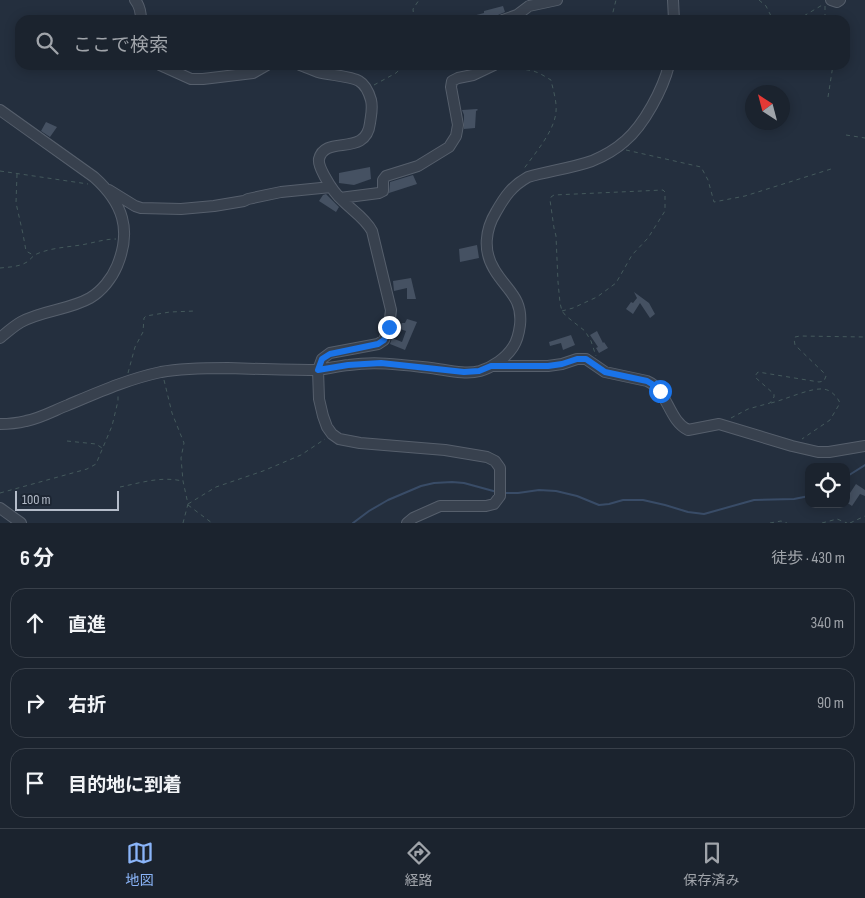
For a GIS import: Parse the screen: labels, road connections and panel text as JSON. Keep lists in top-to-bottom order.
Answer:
{
  "scale_bar": "100 m",
  "north": "top left",
  "page": {
    "search": "ここで検索",
    "scale": "100 m",
    "heading": ["6 分", "徒歩 · 430 m"],
    "list": [
      ["直進", "340 m"],
      ["右折", "90 m"],
      "目的地に到着"
    ],
    "nav": ["地図", "経路", "保存済み"]
  }
}
